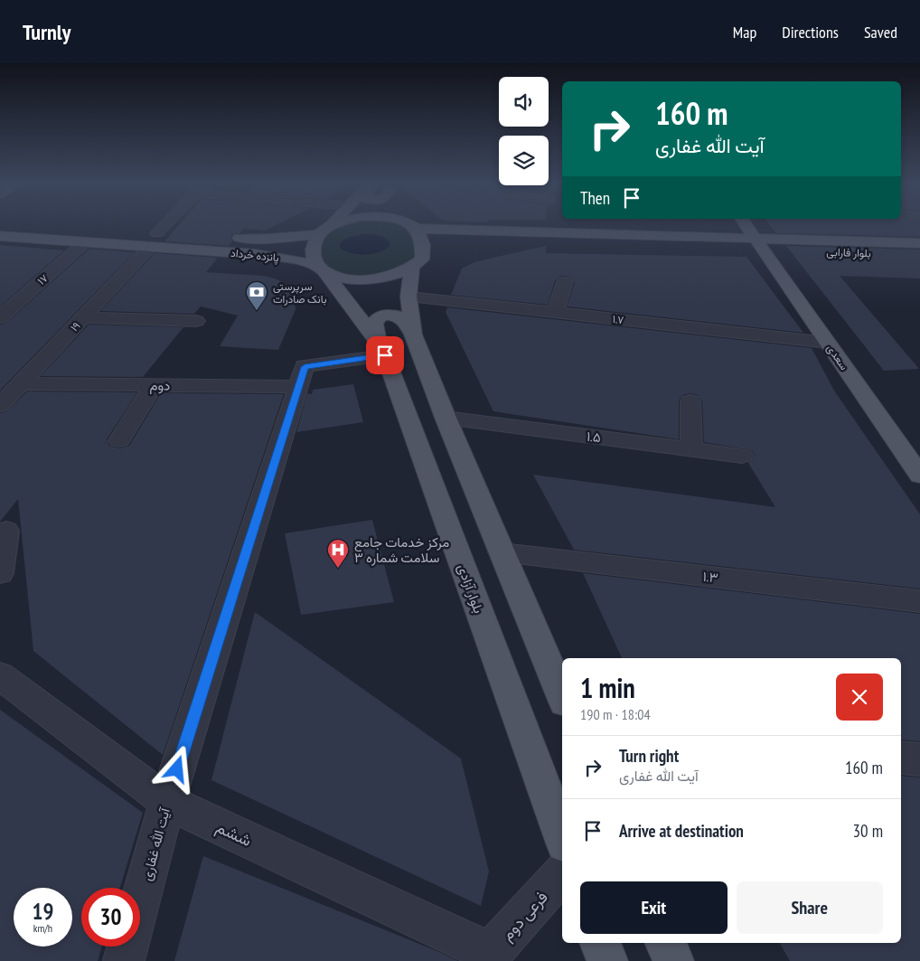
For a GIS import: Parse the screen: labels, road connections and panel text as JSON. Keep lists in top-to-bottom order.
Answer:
{
  "streets": {
    "main road": [
      "بلوار فارابی",
      "پانزده خرداد",
      "سعدی",
      "بلوار آزادی"
    ],
    "street": [
      "۱۷",
      "۱.۷",
      "۱۹",
      "دوم",
      "۱.۵",
      "۱.۳",
      "ششم",
      "آیت الله غفاری",
      "فرعی دوم"
    ]
  },
  "crossings": [
    ["بلوار فارابی", "سعدی"],
    ["پانزده خرداد", "۱۷"],
    ["پانزده خرداد", "۱۹"],
    ["پانزده خرداد", "بلوار آزادی"],
    ["۱.۷", "سعدی"],
    ["۱۹", "دوم"],
    ["دوم", "آیت الله غفاری"],
    ["بلوار آزادی", "آیت الله غفاری"],
    ["ششم", "آیت الله غفاری"],
    ["ششم", "فرعی دوم"]
  ],
  "places": {
    "bank": ["سرپرستی بانک صادرات"],
    "hospital": ["مرکز خدمات جامع سلامت شماره ۳"]
  },
  "page": {
    "header": "Turnly",
    "nav": ["Map", "Directions", "Saved"],
    "turn": ["160 m", "آیت الله غفاری"],
    "then": "Then",
    "heading": ["1 min", "190 m · 18:04"],
    "list": [
      {
        "name": "Turn right",
        "note": "آیت الله غفاری",
        "value": "160 m"
      },
      {
        "name": "Arrive at destination",
        "value": "30 m"
      }
    ],
    "buttons": ["Exit", "Share"],
    "speed": "19 km/h",
    "limit": "30"
  }
}
